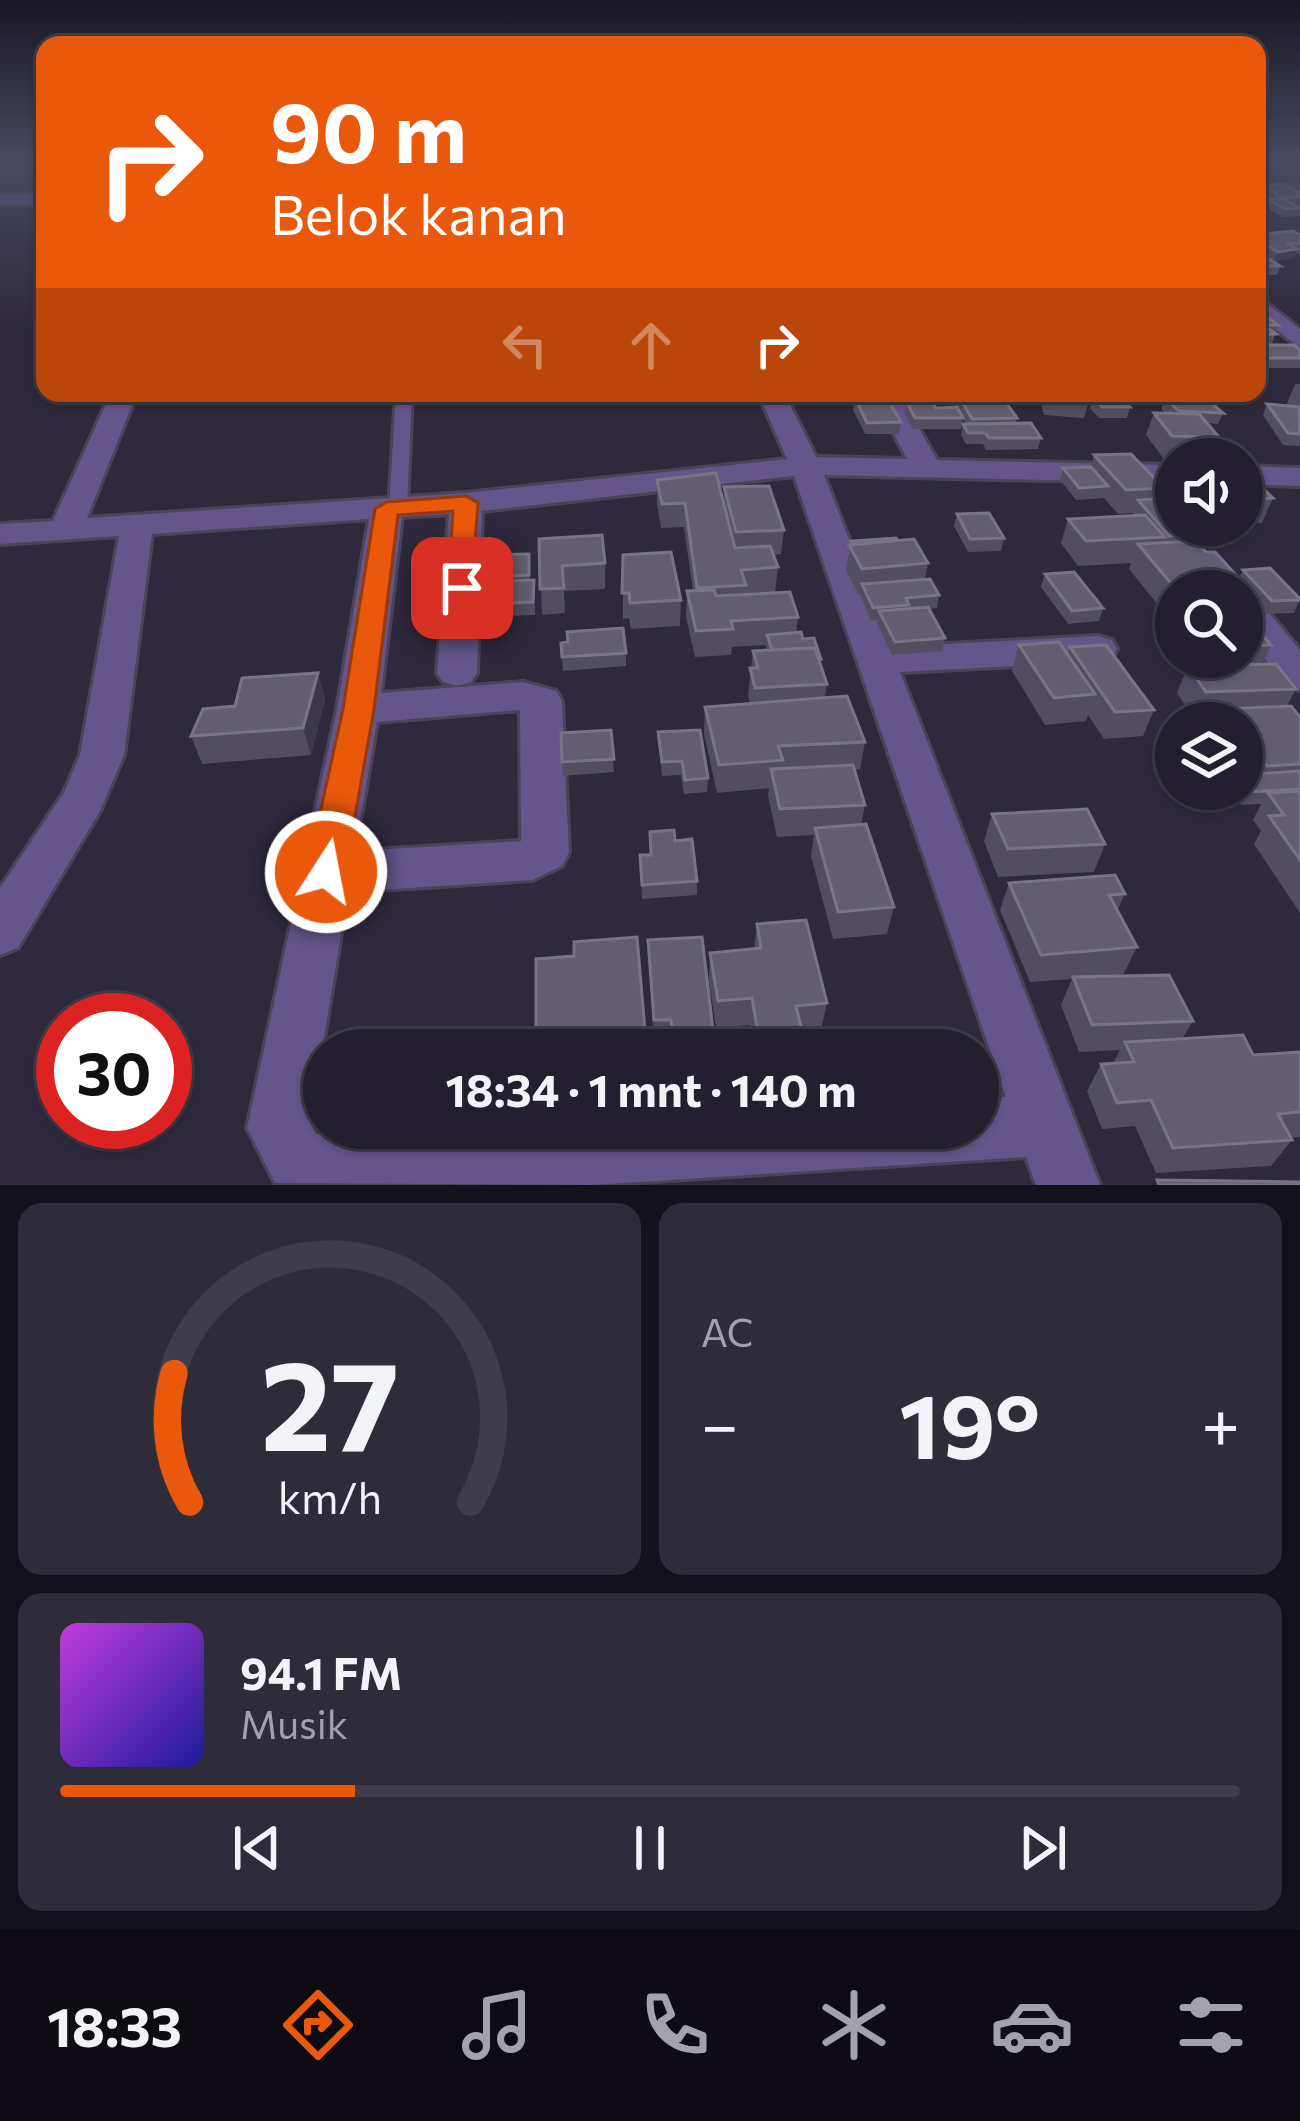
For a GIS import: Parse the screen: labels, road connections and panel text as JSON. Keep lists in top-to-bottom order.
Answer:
{
  "page": {
    "turn": ["90 m", "Belok kanan"],
    "limit": "30",
    "trip": "18:34 · 1 mnt · 140 m",
    "tile": "AC",
    "heat": ["−", "19°", "+"],
    "song": ["94.1 FM", "Musik"],
    "tabs": "18:33",
    "gauge": ["27", "km/h"]
  }
}
